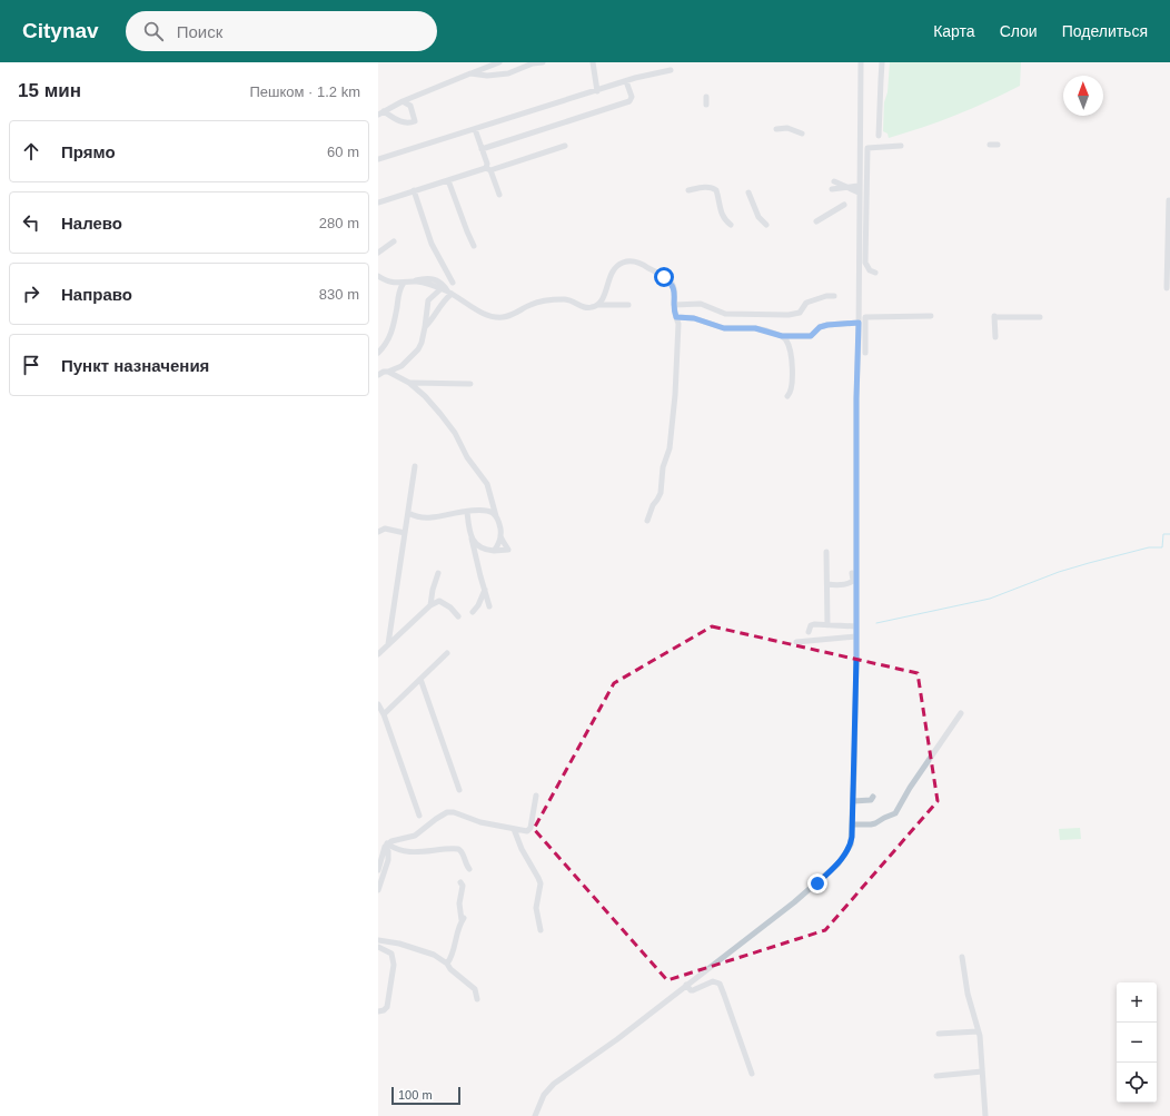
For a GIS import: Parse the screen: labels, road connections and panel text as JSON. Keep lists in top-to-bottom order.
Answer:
{
  "scale_bar": "100 m",
  "north": "top",
  "page": {
    "header": "Citynav",
    "search": "Поиск",
    "nav": ["Карта", "Слои", "Поделиться"],
    "heading": ["15 мин", "Пешком · 1.2 km"],
    "list": [
      ["Прямо", "60 m"],
      ["Налево", "280 m"],
      ["Направо", "830 m"],
      "Пункт назначения"
    ],
    "map_buttons": ["+", "−"],
    "scale": "100 m"
  }
}
